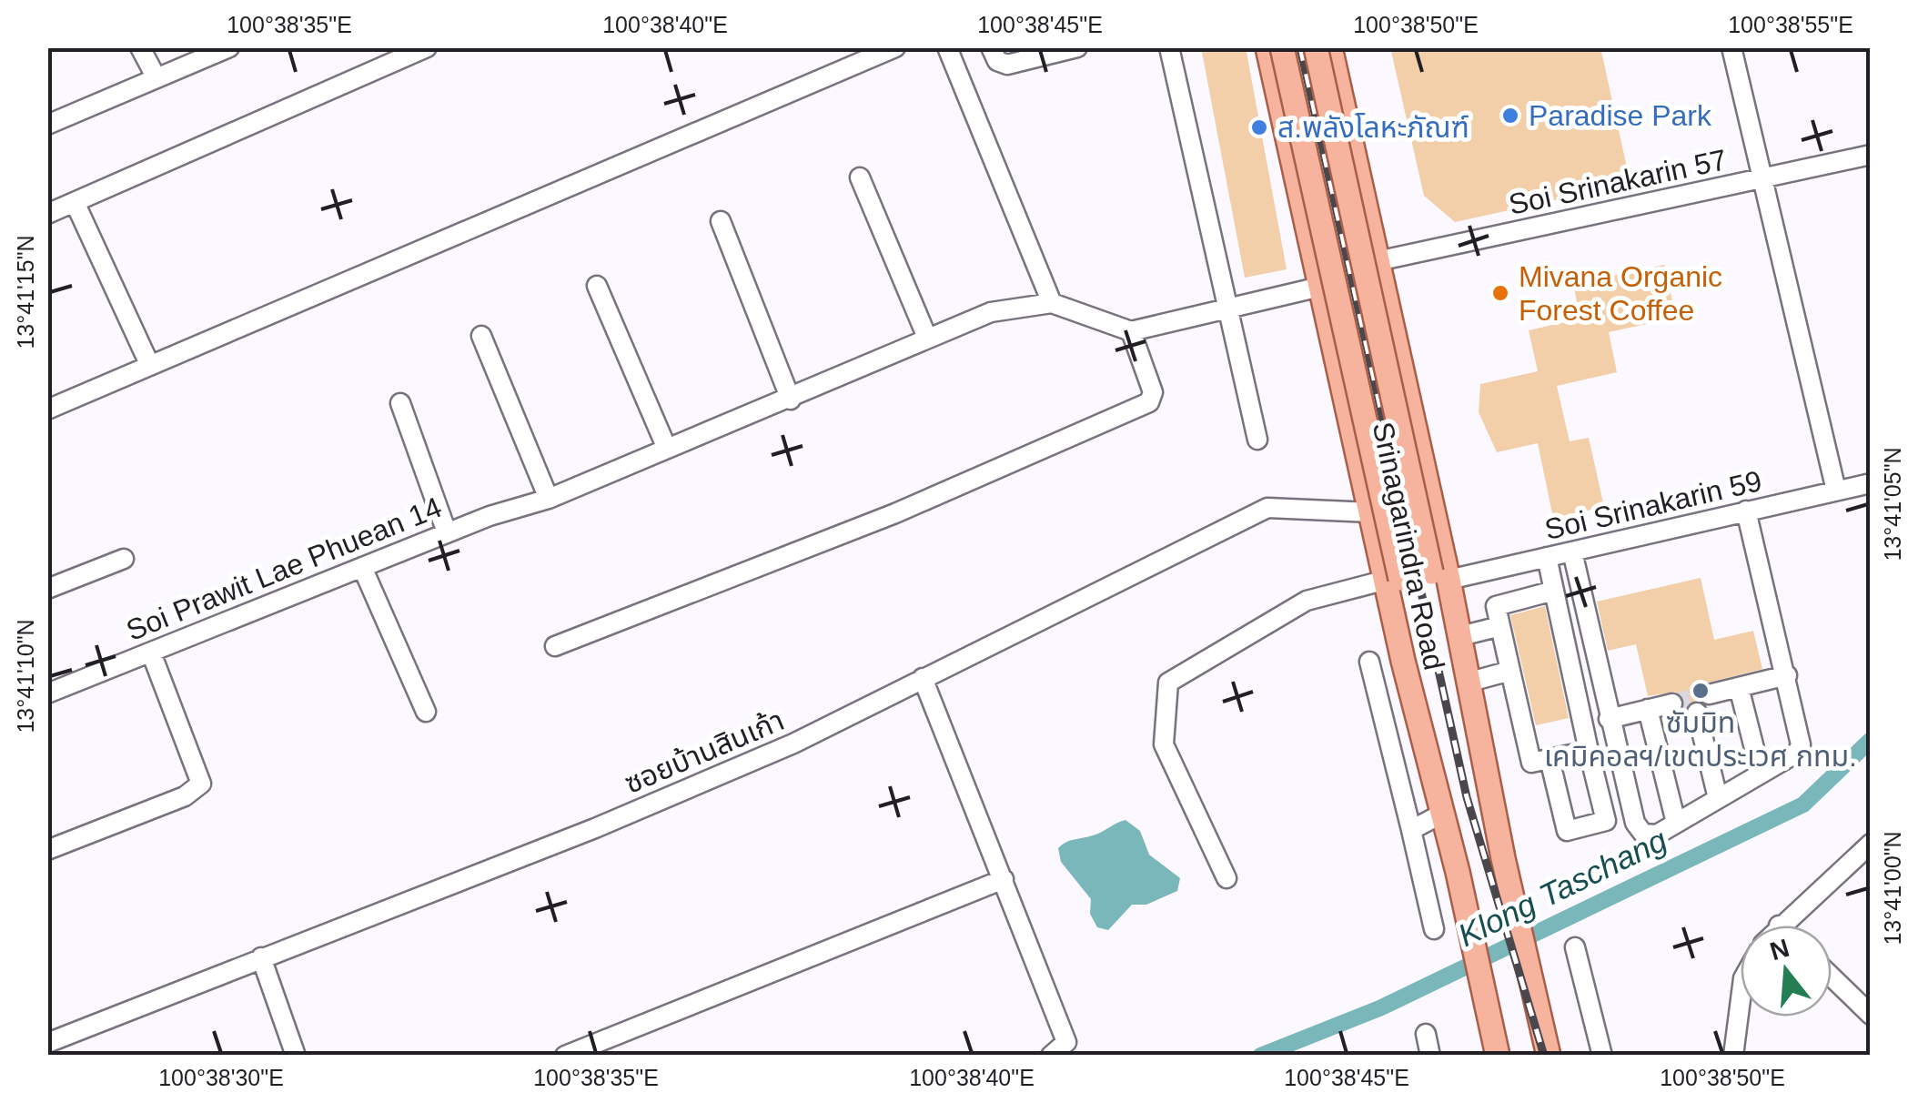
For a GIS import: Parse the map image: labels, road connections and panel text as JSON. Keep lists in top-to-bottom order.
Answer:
{
  "streets": {
    "main road": ["Srinagarindra Road"],
    "street": [
      "Soi Srinakarin 57",
      "Soi Srinakarin 59",
      "Soi Prawit Lae Phuean 14",
      "ซอยบ้านสินเก้า"
    ]
  },
  "crossings": [
    ["Soi Srinakarin 57", "Srinagarindra Road"],
    ["Soi Srinakarin 59", "Srinagarindra Road"],
    ["Srinagarindra Road", "ซอยบ้านสินเก้า"]
  ],
  "water": ["Klong Taschang"],
  "places": [
    "Paradise Park",
    "ส.พลังโลหะภัณฑ์",
    "Mivana Organic Forest Coffee",
    "ซัมมิท เคมิคอลฯ/เขตประเวศ กทม."
  ],
  "north": "top",
  "coordinates": [
    "100°38'35\"E",
    "100°38'40\"E",
    "100°38'45\"E",
    "100°38'50\"E",
    "100°38'55\"E",
    "13°41'15\"N",
    "13°41'05\"N",
    "13°41'10\"N",
    "13°41'00\"N",
    "100°38'30\"E"
  ]
}
